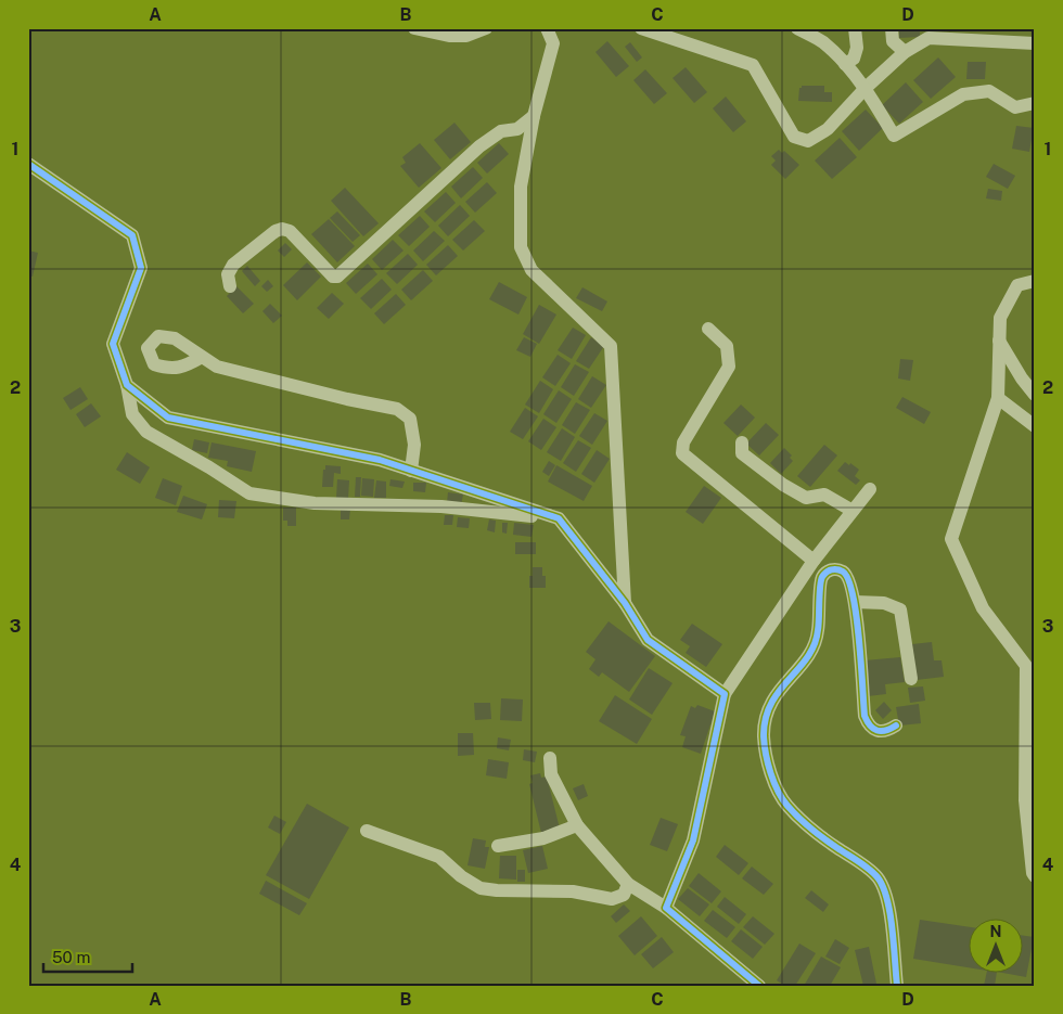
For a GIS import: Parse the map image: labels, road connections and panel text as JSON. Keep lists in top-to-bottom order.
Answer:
{
  "scale_bar": "50 m",
  "north": "top",
  "grid": {
    "columns": [
      "A",
      "B",
      "C",
      "D"
    ],
    "rows": [
      "1",
      "2",
      "3",
      "4"
    ]
  }
}
